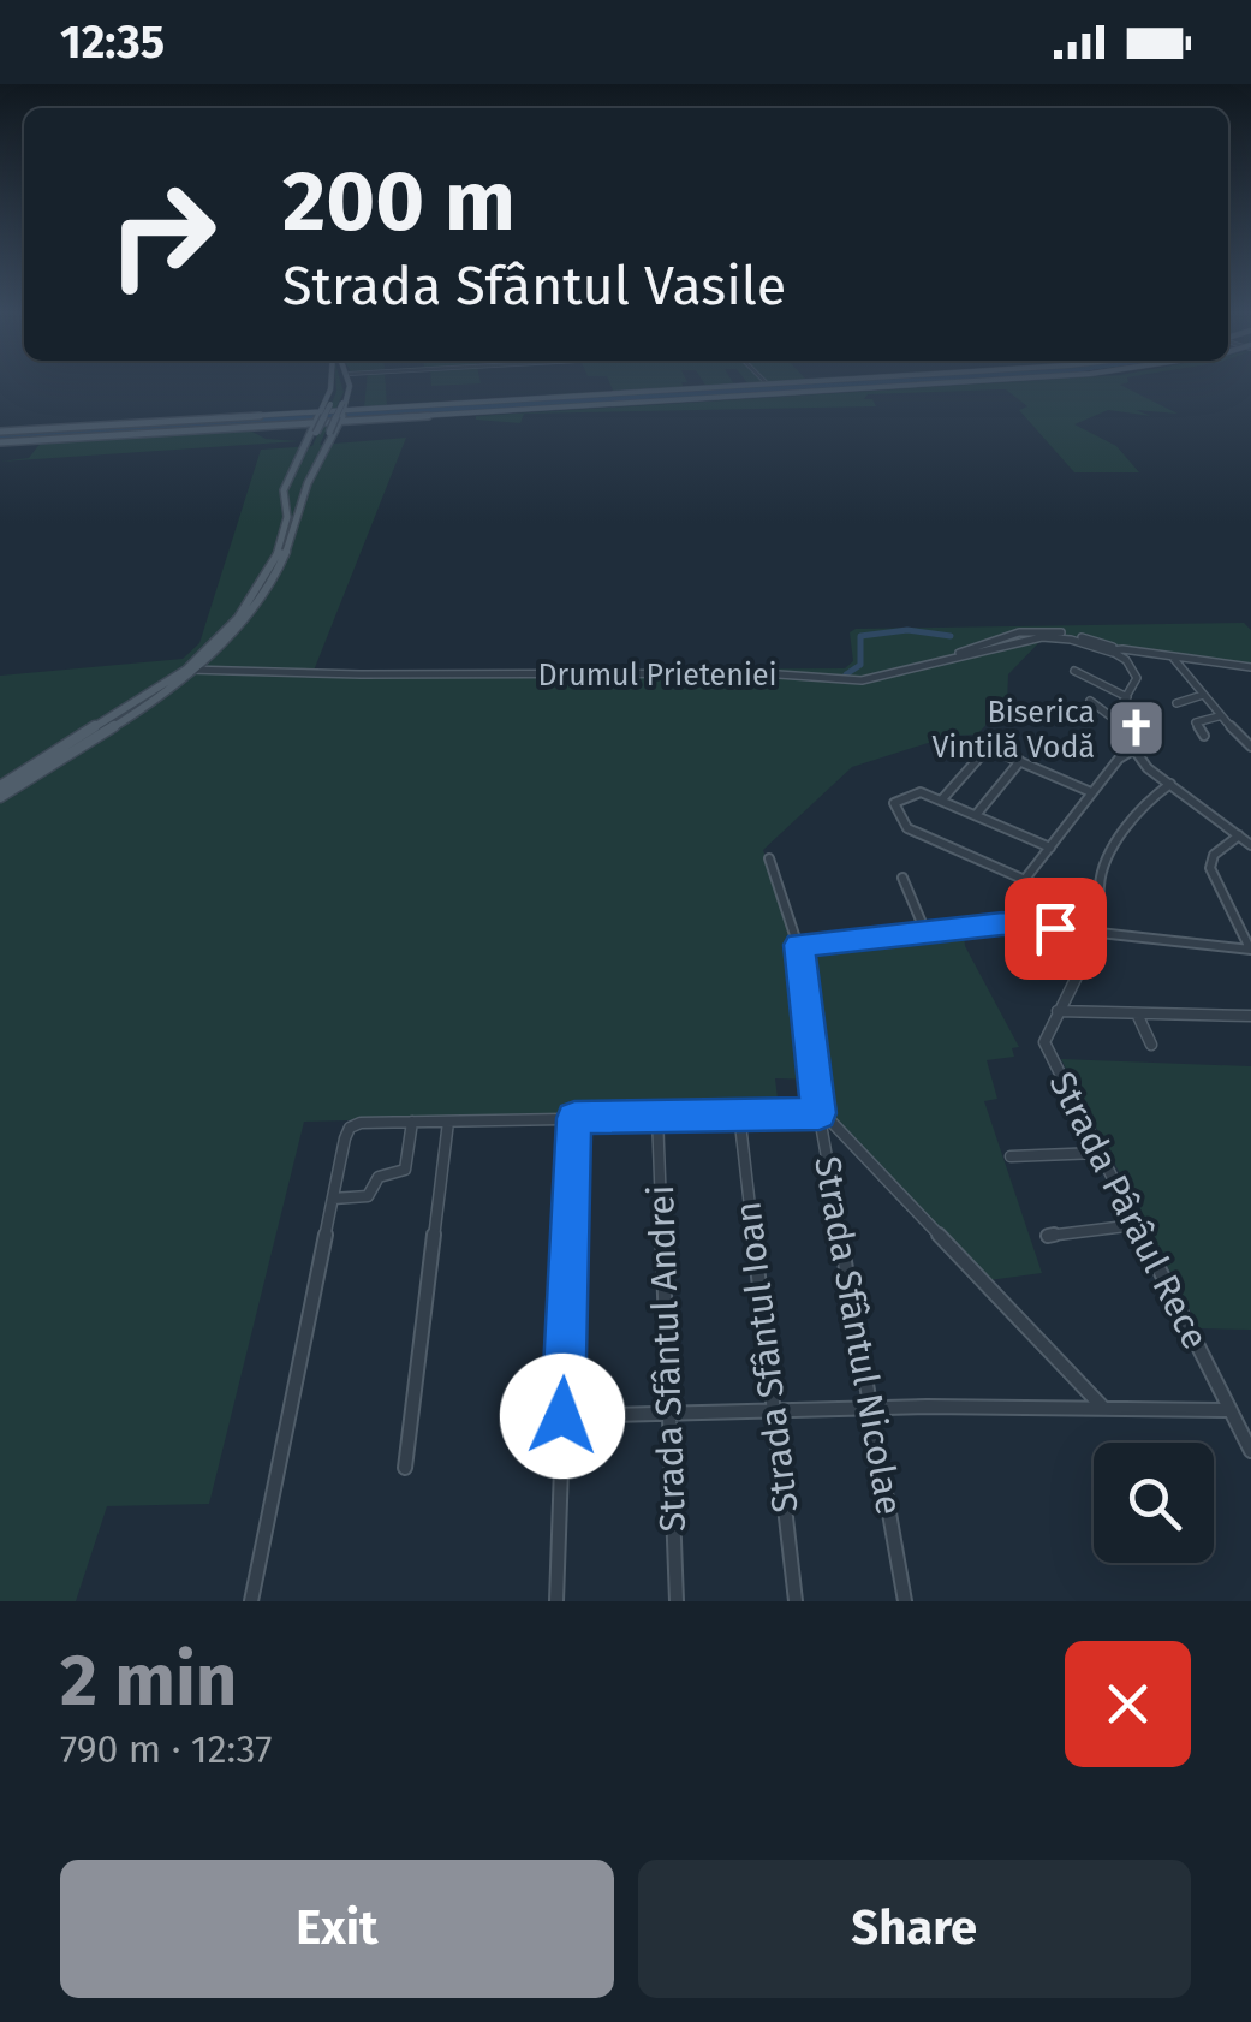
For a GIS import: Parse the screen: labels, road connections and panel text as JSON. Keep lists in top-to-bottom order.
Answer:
{
  "streets": {
    "street": [
      "Drumul Prieteniei",
      "Strada Pârâul Rece",
      "Strada Sfântul Nicolae",
      "Strada Sfântul Ioan",
      "Strada Sfântul Andrei"
    ]
  },
  "places": {
    "church": ["Biserica Vintilă Vodă"]
  },
  "page": {
    "status": "12:35",
    "turn": ["200 m", "Strada Sfântul Vasile"],
    "heading": ["2 min", "790 m · 12:37"],
    "buttons": ["Exit", "Share"]
  }
}
